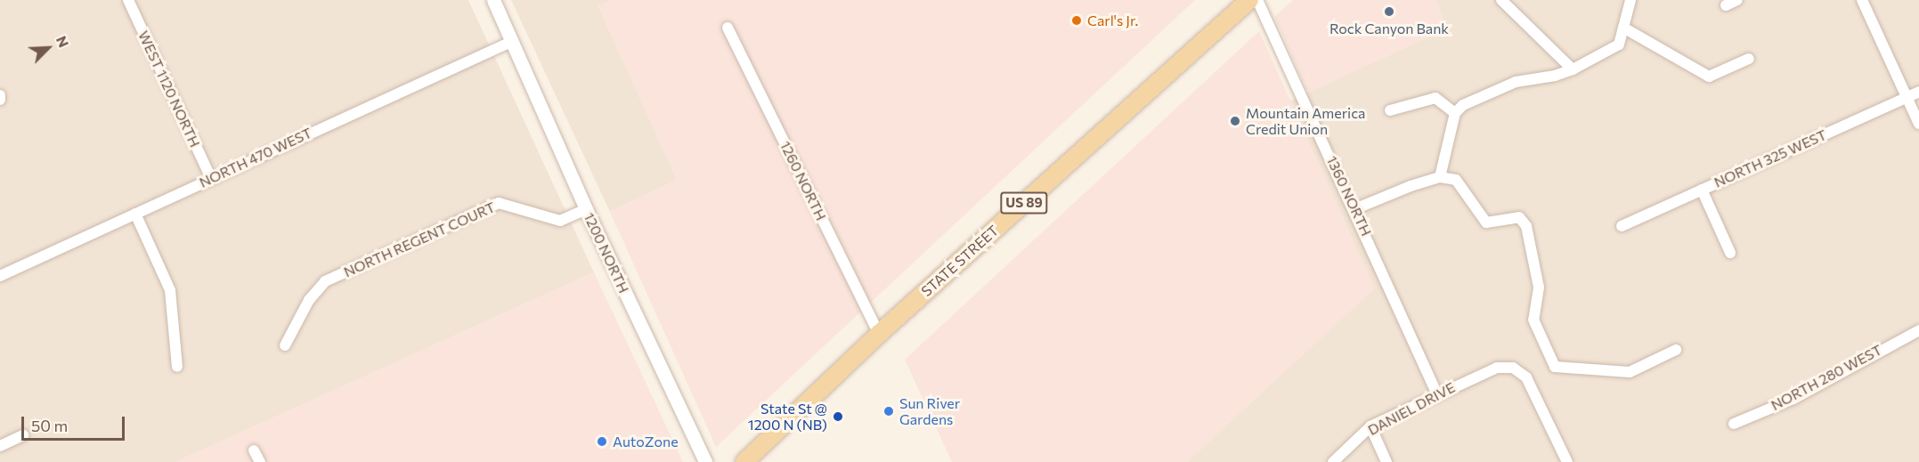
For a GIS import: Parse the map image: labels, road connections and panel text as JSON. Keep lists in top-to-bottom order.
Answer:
{
  "streets": {
    "main road": ["US 89", "STATE STREET"],
    "street": [
      "WEST 1120 NORTH",
      "NORTH 470 WEST",
      "NORTH 325 WEST",
      "1260 NORTH",
      "1360 NORTH",
      "NORTH REGENT COURT",
      "1200 NORTH",
      "NORTH 280 WEST",
      "DANIEL DRIVE"
    ]
  },
  "crossings": [
    ["WEST 1120 NORTH", "NORTH 470 WEST"],
    ["NORTH 470 WEST", "1200 NORTH"],
    ["1260 NORTH", "STATE STREET"],
    ["1360 NORTH", "DANIEL DRIVE"],
    ["NORTH REGENT COURT", "1200 NORTH"]
  ],
  "places": [
    "Rock Canyon Bank",
    "Carl's Jr.",
    "Mountain America Credit Union",
    "Sun River Gardens",
    "State St @ 1200 N (NB)",
    "AutoZone"
  ],
  "scale_bar": "50 m",
  "north": "top right"
}
